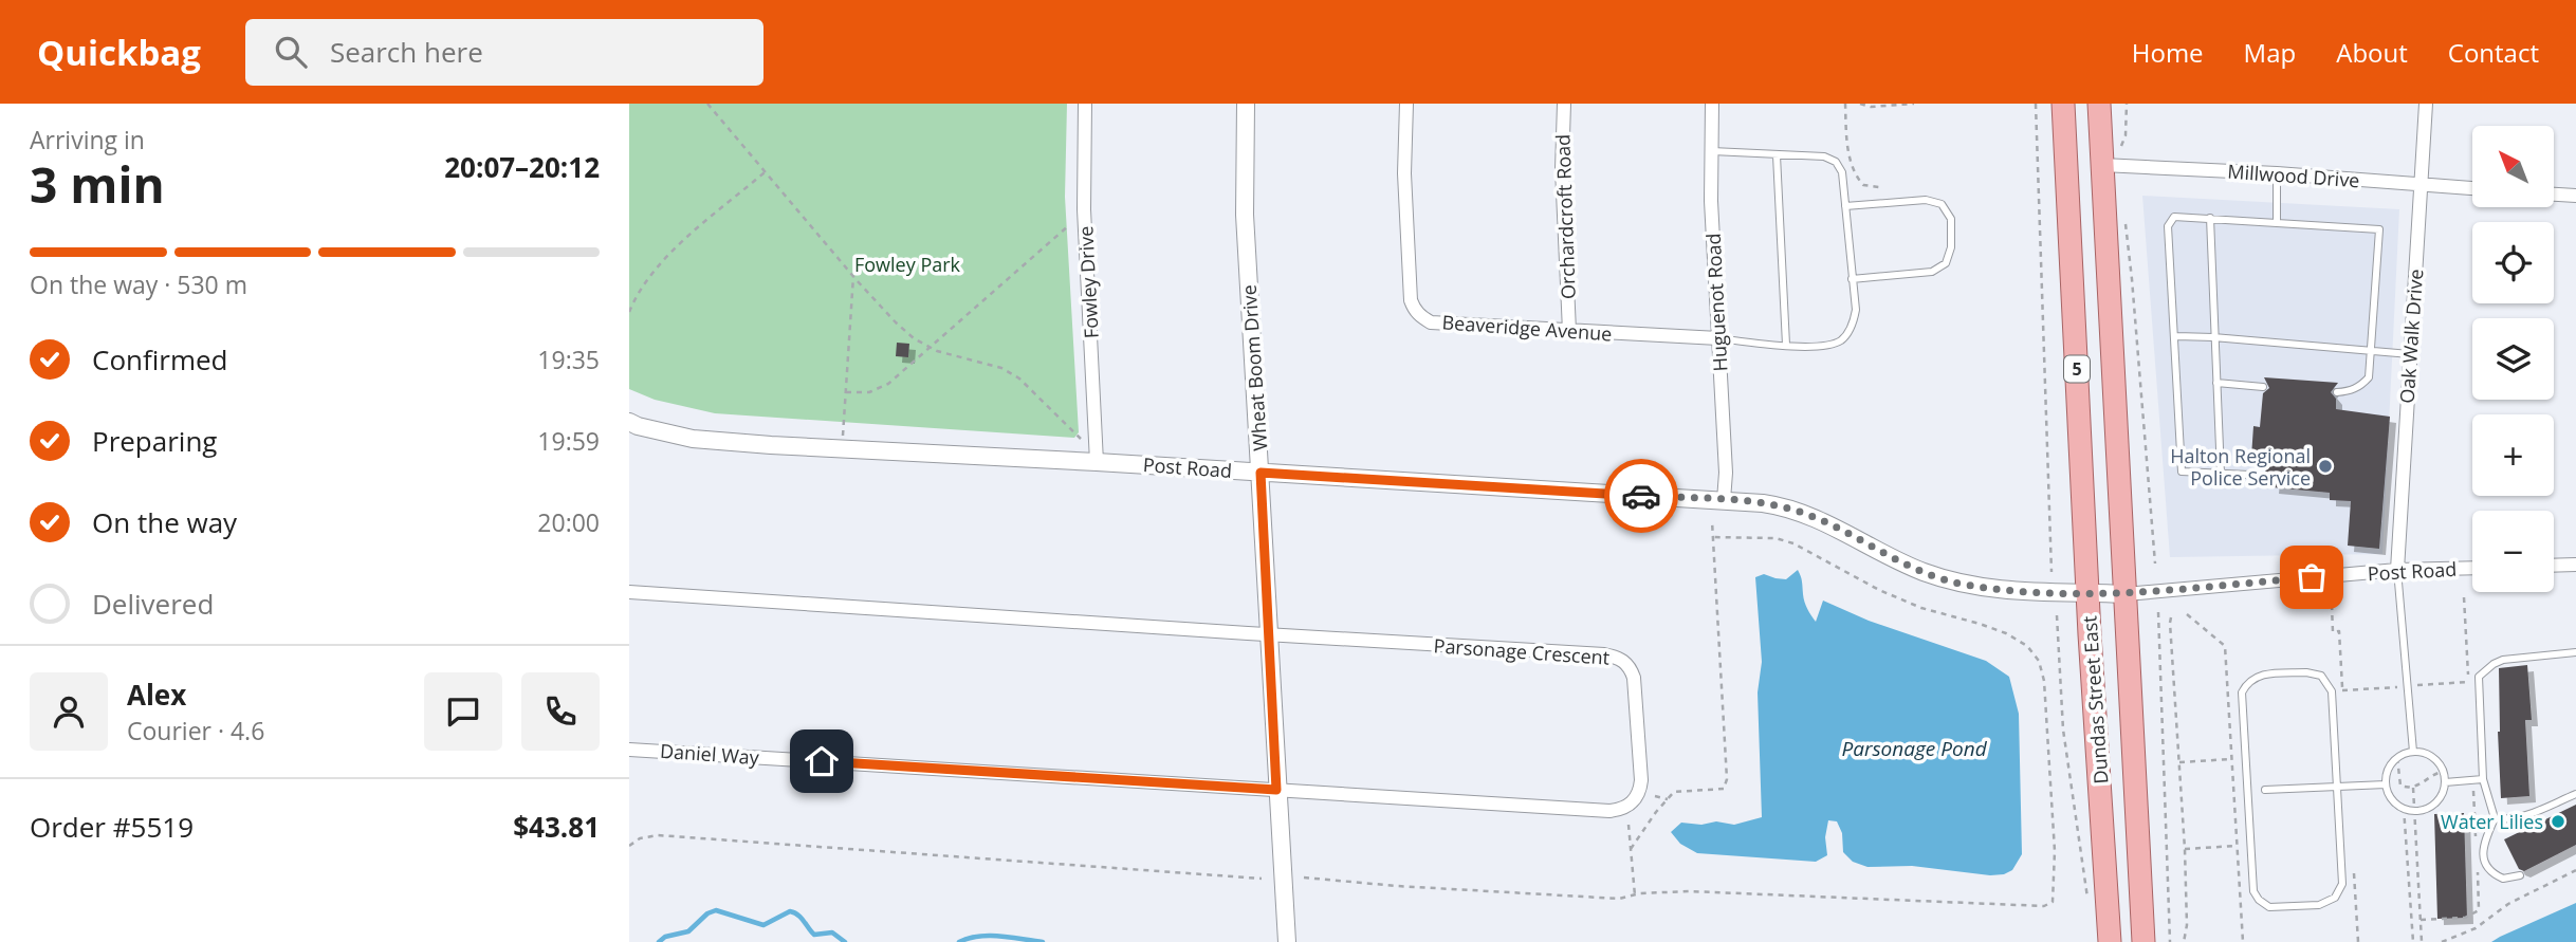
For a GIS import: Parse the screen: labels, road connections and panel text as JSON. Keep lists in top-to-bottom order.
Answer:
{
  "streets": {
    "main road": ["5", "Dundas Street East"],
    "street": [
      "Millwood Drive",
      "Orchardcroft Road",
      "Fowley Drive",
      "Huguenot Road",
      "Beaveridge Avenue",
      "Oak Walk Drive",
      "Wheat Boom Drive",
      "Post Road",
      "Parsonage Crescent",
      "Daniel Way"
    ]
  },
  "crossings": [
    ["Millwood Drive", "Oak Walk Drive"],
    ["Millwood Drive", "Dundas Street East"],
    ["Orchardcroft Road", "Beaveridge Avenue"],
    ["Fowley Drive", "Post Road"],
    ["Huguenot Road", "Beaveridge Avenue"],
    ["Huguenot Road", "Post Road"],
    ["Oak Walk Drive", "Post Road"],
    ["Wheat Boom Drive", "Post Road"],
    ["Wheat Boom Drive", "Parsonage Crescent"],
    ["Wheat Boom Drive", "Daniel Way"],
    ["Post Road", "Dundas Street East"],
    ["Parsonage Crescent", "Daniel Way"]
  ],
  "water": ["Parsonage Pond"],
  "parks": ["Fowley Park"],
  "places": ["Halton Regional Police Service", "Water Lilies"],
  "north": "top left",
  "page": {
    "header": "Quickbag",
    "search": "Search here",
    "nav": [
      "Home",
      "Map",
      "About",
      "Contact"
    ],
    "heading": ["3 min", "Arriving in", "20:07–20:12"],
    "panel": [
      "Alex",
      "Courier · 4.6",
      "Order #5519",
      "$43.81"
    ],
    "map_buttons": ["+", "−"],
    "bar": "On the way · 530 m",
    "list": [
      ["Confirmed", "19:35"],
      ["Preparing", "19:59"],
      ["On the way", "20:00"],
      "Delivered"
    ]
  }
}
